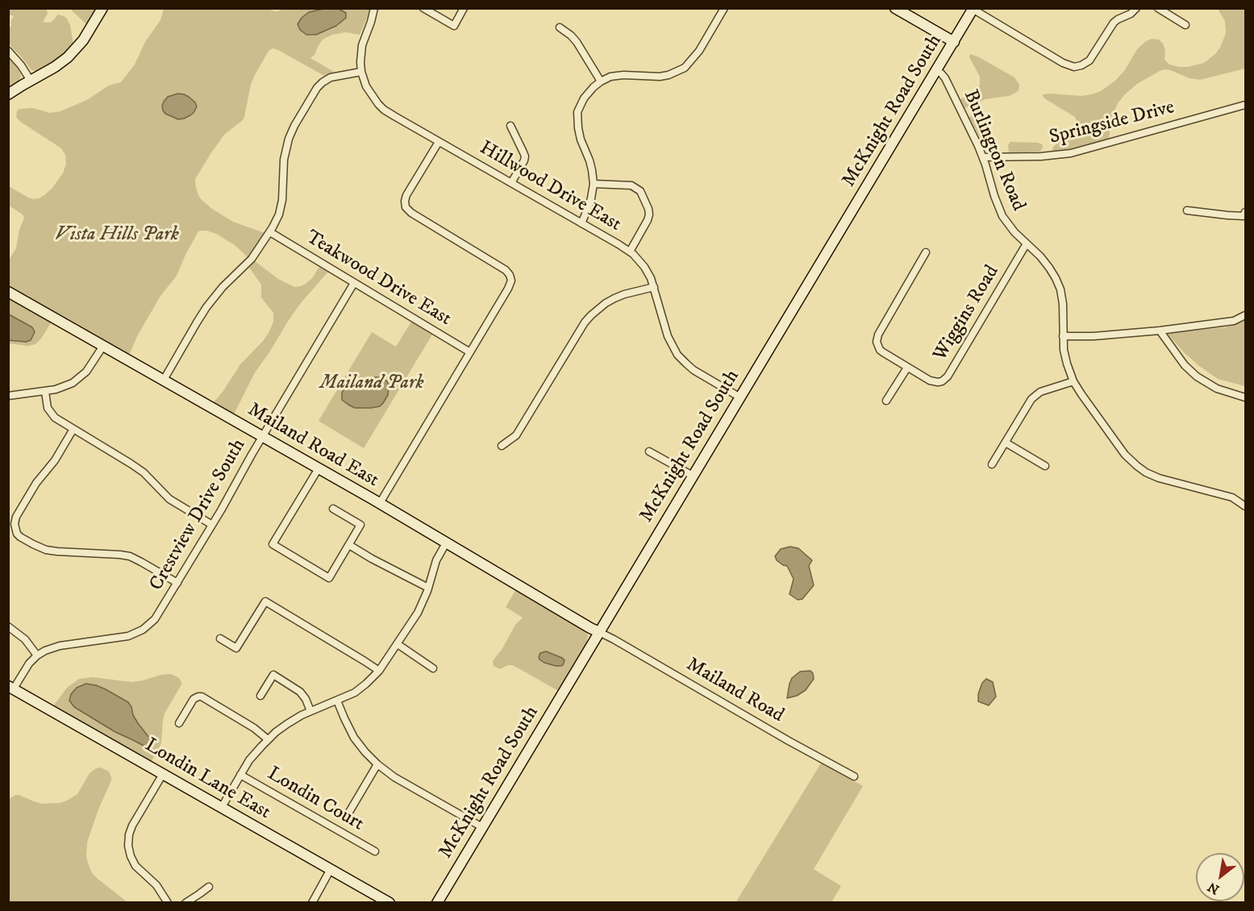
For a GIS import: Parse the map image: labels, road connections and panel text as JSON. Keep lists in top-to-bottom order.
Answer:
{
  "streets": {
    "street": [
      "McKnight Road South",
      "Springside Drive",
      "Burlington Road",
      "Hillwood Drive East",
      "Teakwood Drive East",
      "Wiggins Road",
      "Mailand Road East",
      "Crestview Drive South",
      "Mailand Road",
      "Londin Lane East",
      "Londin Court"
    ]
  },
  "crossings": [
    ["McKnight Road South", "Burlington Road"],
    ["McKnight Road South", "Hillwood Drive East"],
    ["McKnight Road South", "Mailand Road East"],
    ["McKnight Road South", "Mailand Road"],
    ["Springside Drive", "Burlington Road"],
    ["Burlington Road", "Wiggins Road"],
    ["Teakwood Drive East", "Crestview Drive South"],
    ["Mailand Road East", "Crestview Drive South"],
    ["Mailand Road East", "Mailand Road"],
    ["Crestview Drive South", "Londin Lane East"]
  ],
  "parks": ["Vista Hills Park", "Mailand Park"],
  "north": "bottom left"
}
